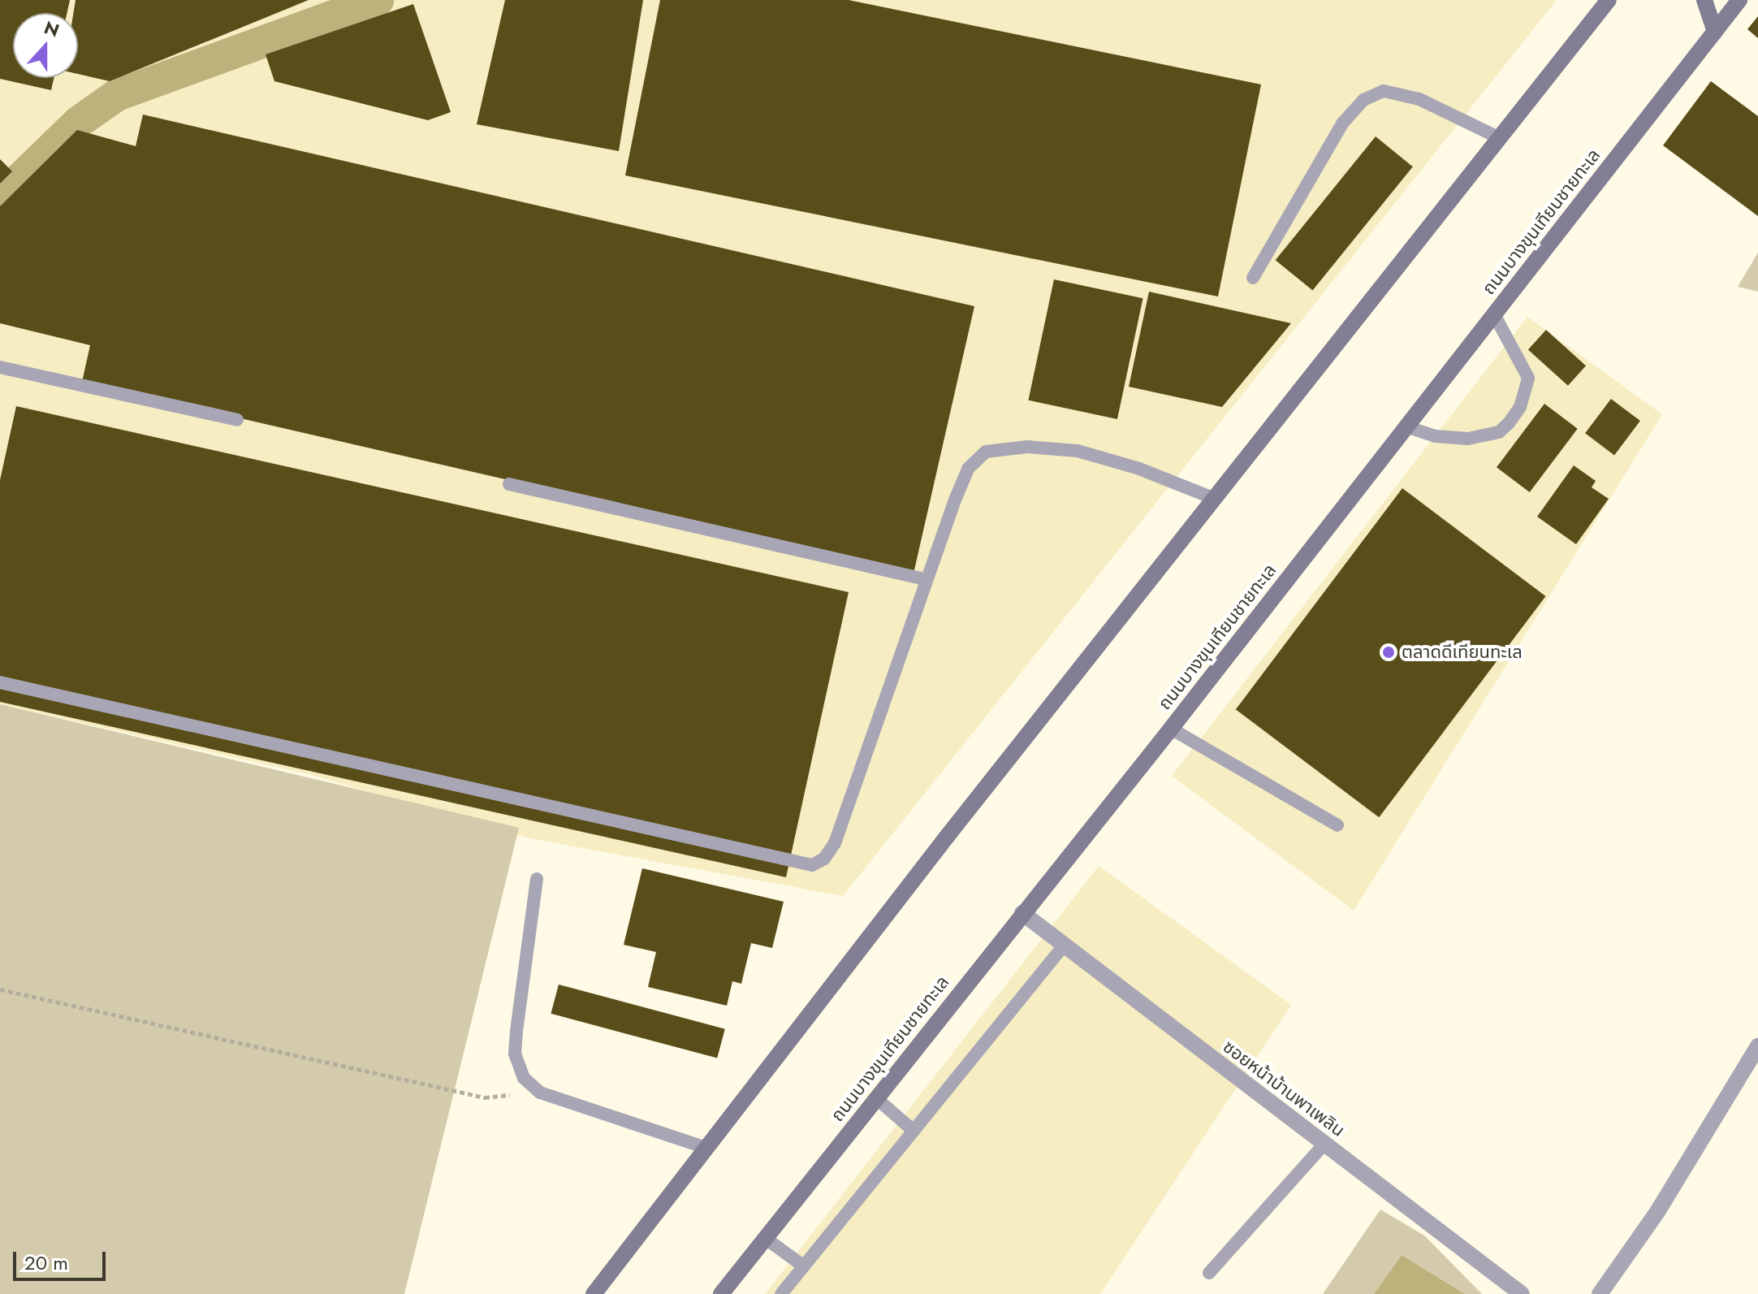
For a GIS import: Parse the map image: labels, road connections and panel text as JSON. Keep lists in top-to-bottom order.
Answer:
{
  "streets": {
    "main road": ["ถนนบางขุนเทียนชายทะเล"],
    "street": ["ซอยหน้าบ้านพาเพลิน"]
  },
  "crossings": [
    ["ถนนบางขุนเทียนชายทะเล", "ซอยหน้าบ้านพาเพลิน"]
  ],
  "places": ["ตลาดดีเทียนทะเล"],
  "scale_bar": "20 m",
  "north": "top"
}
